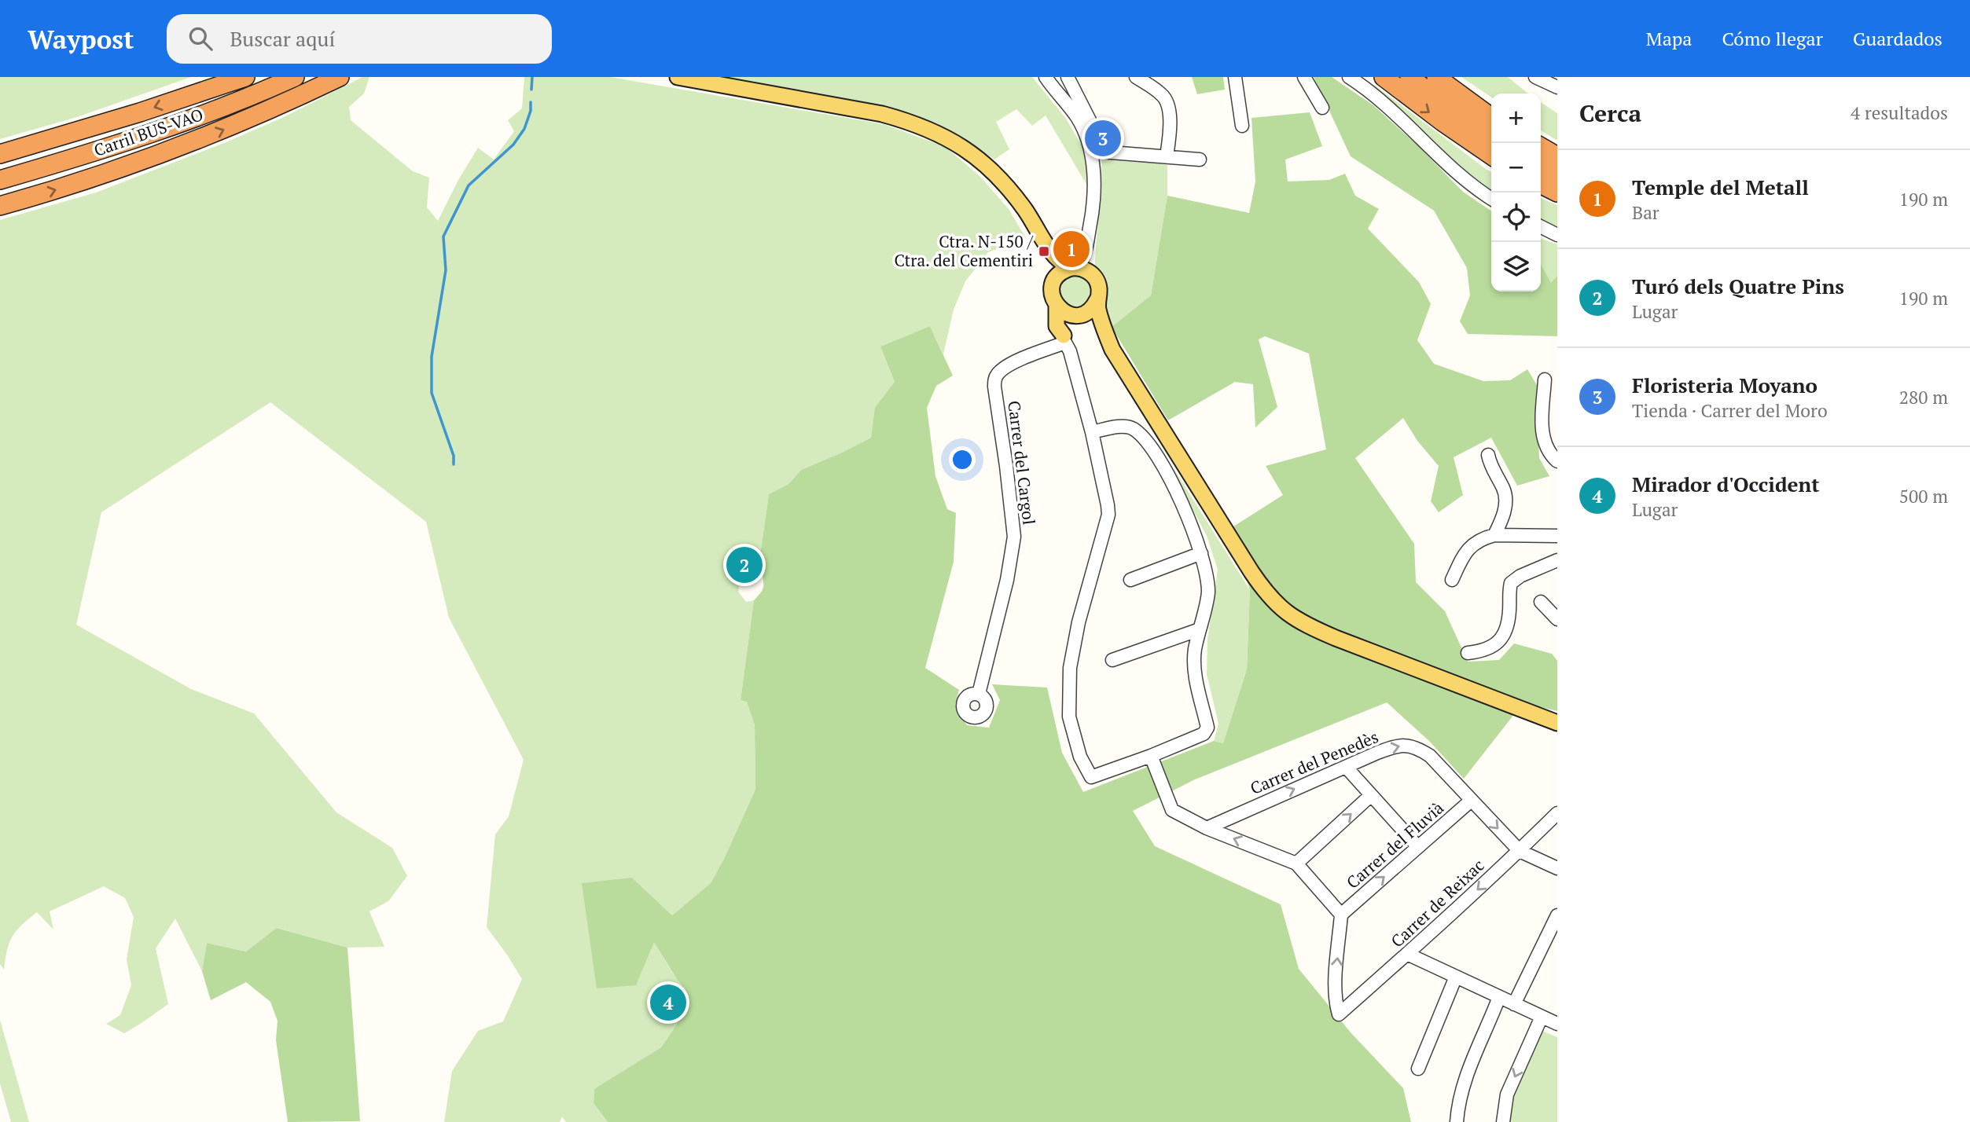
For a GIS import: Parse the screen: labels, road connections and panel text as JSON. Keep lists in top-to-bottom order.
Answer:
{
  "streets": {
    "highway": ["Carril BUS-VAO"],
    "street": [
      "Carrer del Cargol",
      "Carrer del Penedès",
      "Carrer del Fluvià",
      "Carrer de Reixac"
    ]
  },
  "crossings": [
    ["Carrer del Penedès", "Carrer del Fluvià"],
    ["Carrer del Penedès", "Carrer de Reixac"],
    ["Carrer del Fluvià", "Carrer de Reixac"]
  ],
  "one_way": ["Carrer del Penedès"],
  "places": {
    "transit": ["Ctra. N-150 / Ctra. del Cementiri"]
  },
  "page": {
    "header": "Waypost",
    "search": "Buscar aquí",
    "nav": ["Mapa", "Cómo llegar", "Guardados"],
    "heading": ["Cerca", "4 resultados"],
    "map_buttons": ["+", "−"],
    "pins": [
      "3",
      "1",
      "2",
      "4"
    ],
    "list": [
      {
        "mark": "1",
        "name": "Temple del Metall",
        "note": "Bar",
        "value": "190 m"
      },
      {
        "mark": "2",
        "name": "Turó dels Quatre Pins",
        "note": "Lugar",
        "value": "190 m"
      },
      {
        "mark": "3",
        "name": "Floristeria Moyano",
        "note": "Tienda · Carrer del Moro",
        "value": "280 m"
      },
      {
        "mark": "4",
        "name": "Mirador d'Occident",
        "note": "Lugar",
        "value": "500 m"
      }
    ]
  }
}
